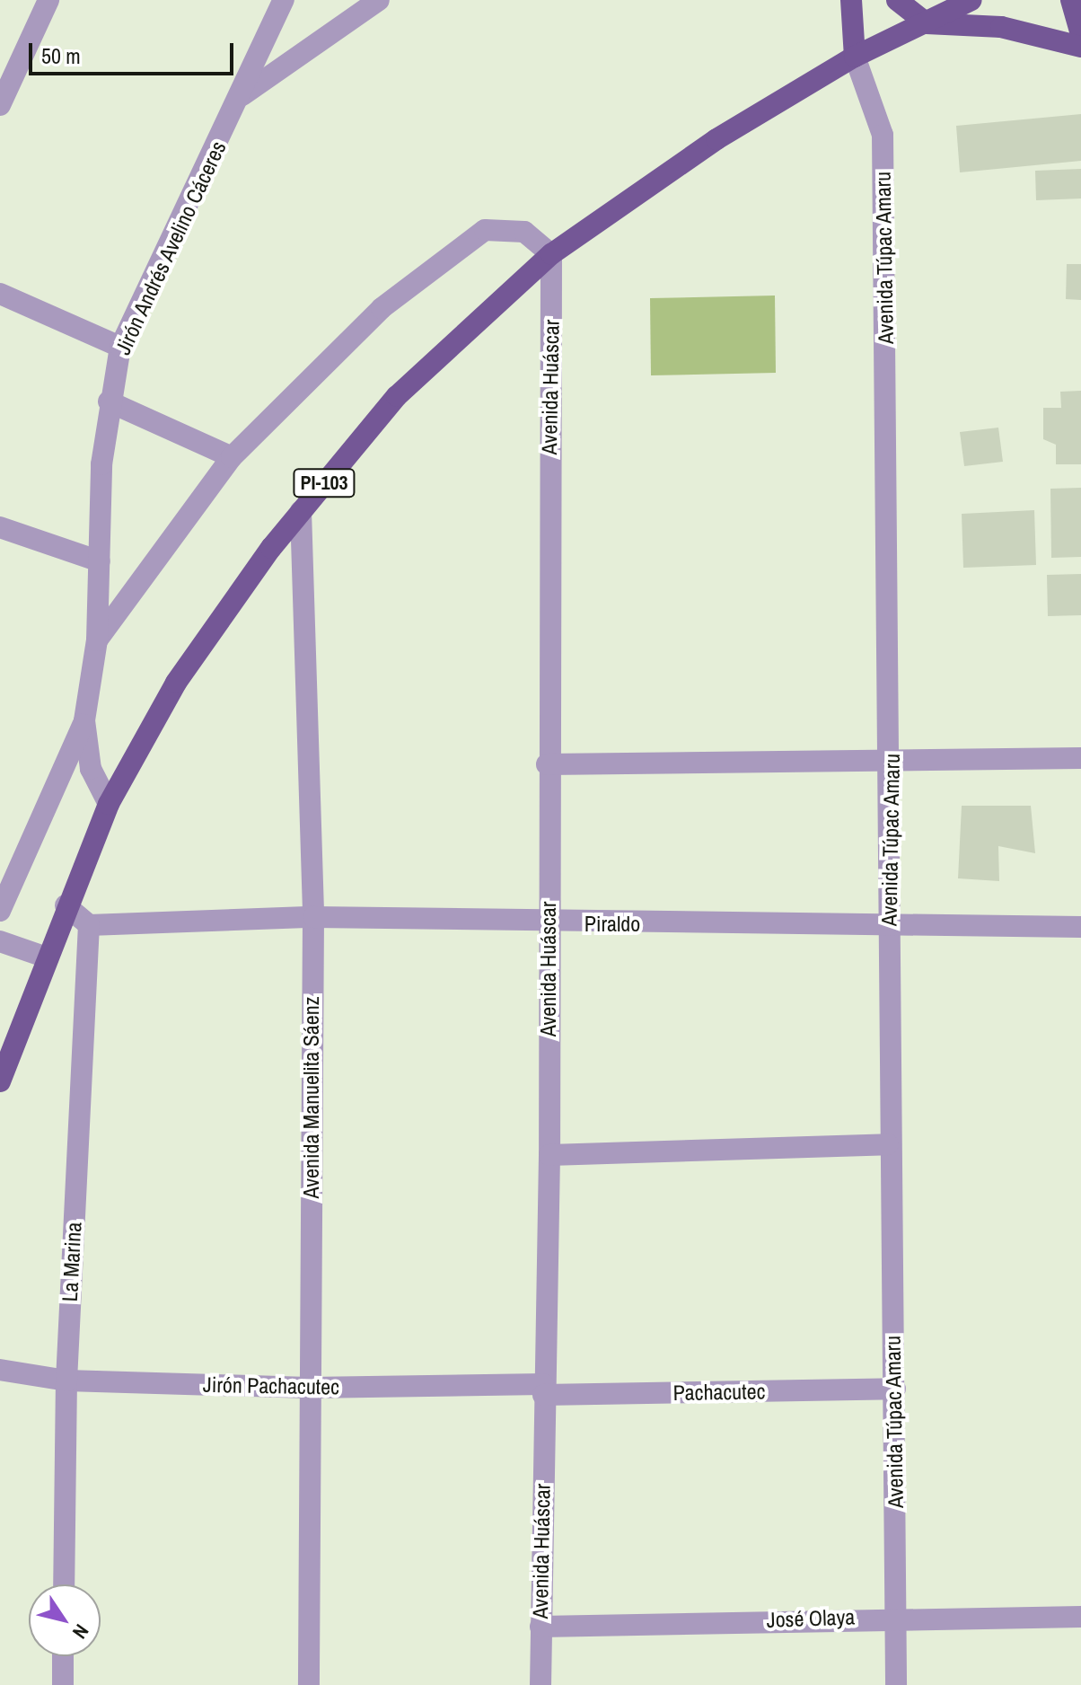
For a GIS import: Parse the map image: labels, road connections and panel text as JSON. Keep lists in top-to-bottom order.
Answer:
{
  "streets": {
    "main road": ["Avenida Túpac Amaru", "PI-103"],
    "street": [
      "Jirón Andrés Avelino Cáceres",
      "Avenida Huáscar",
      "Piraldo",
      "Avenida Manuelita Sáenz",
      "La Marina",
      "Jirón Pachacutec",
      "Pachacutec",
      "José Olaya"
    ]
  },
  "crossings": [
    ["Jirón Andrés Avelino Cáceres", "PI-103"],
    ["Avenida Túpac Amaru", "PI-103"],
    ["Avenida Túpac Amaru", "Piraldo"],
    ["Avenida Túpac Amaru", "Pachacutec"],
    ["Avenida Túpac Amaru", "José Olaya"],
    ["Avenida Huáscar", "PI-103"],
    ["Avenida Huáscar", "Piraldo"],
    ["Avenida Huáscar", "Jirón Pachacutec"],
    ["Avenida Huáscar", "Pachacutec"],
    ["Avenida Huáscar", "José Olaya"],
    ["PI-103", "Avenida Manuelita Sáenz"],
    ["Piraldo", "Avenida Manuelita Sáenz"],
    ["Piraldo", "La Marina"],
    ["Avenida Manuelita Sáenz", "Jirón Pachacutec"],
    ["La Marina", "Jirón Pachacutec"],
    ["Jirón Pachacutec", "Pachacutec"]
  ],
  "scale_bar": "50 m",
  "north": "bottom right"
}
